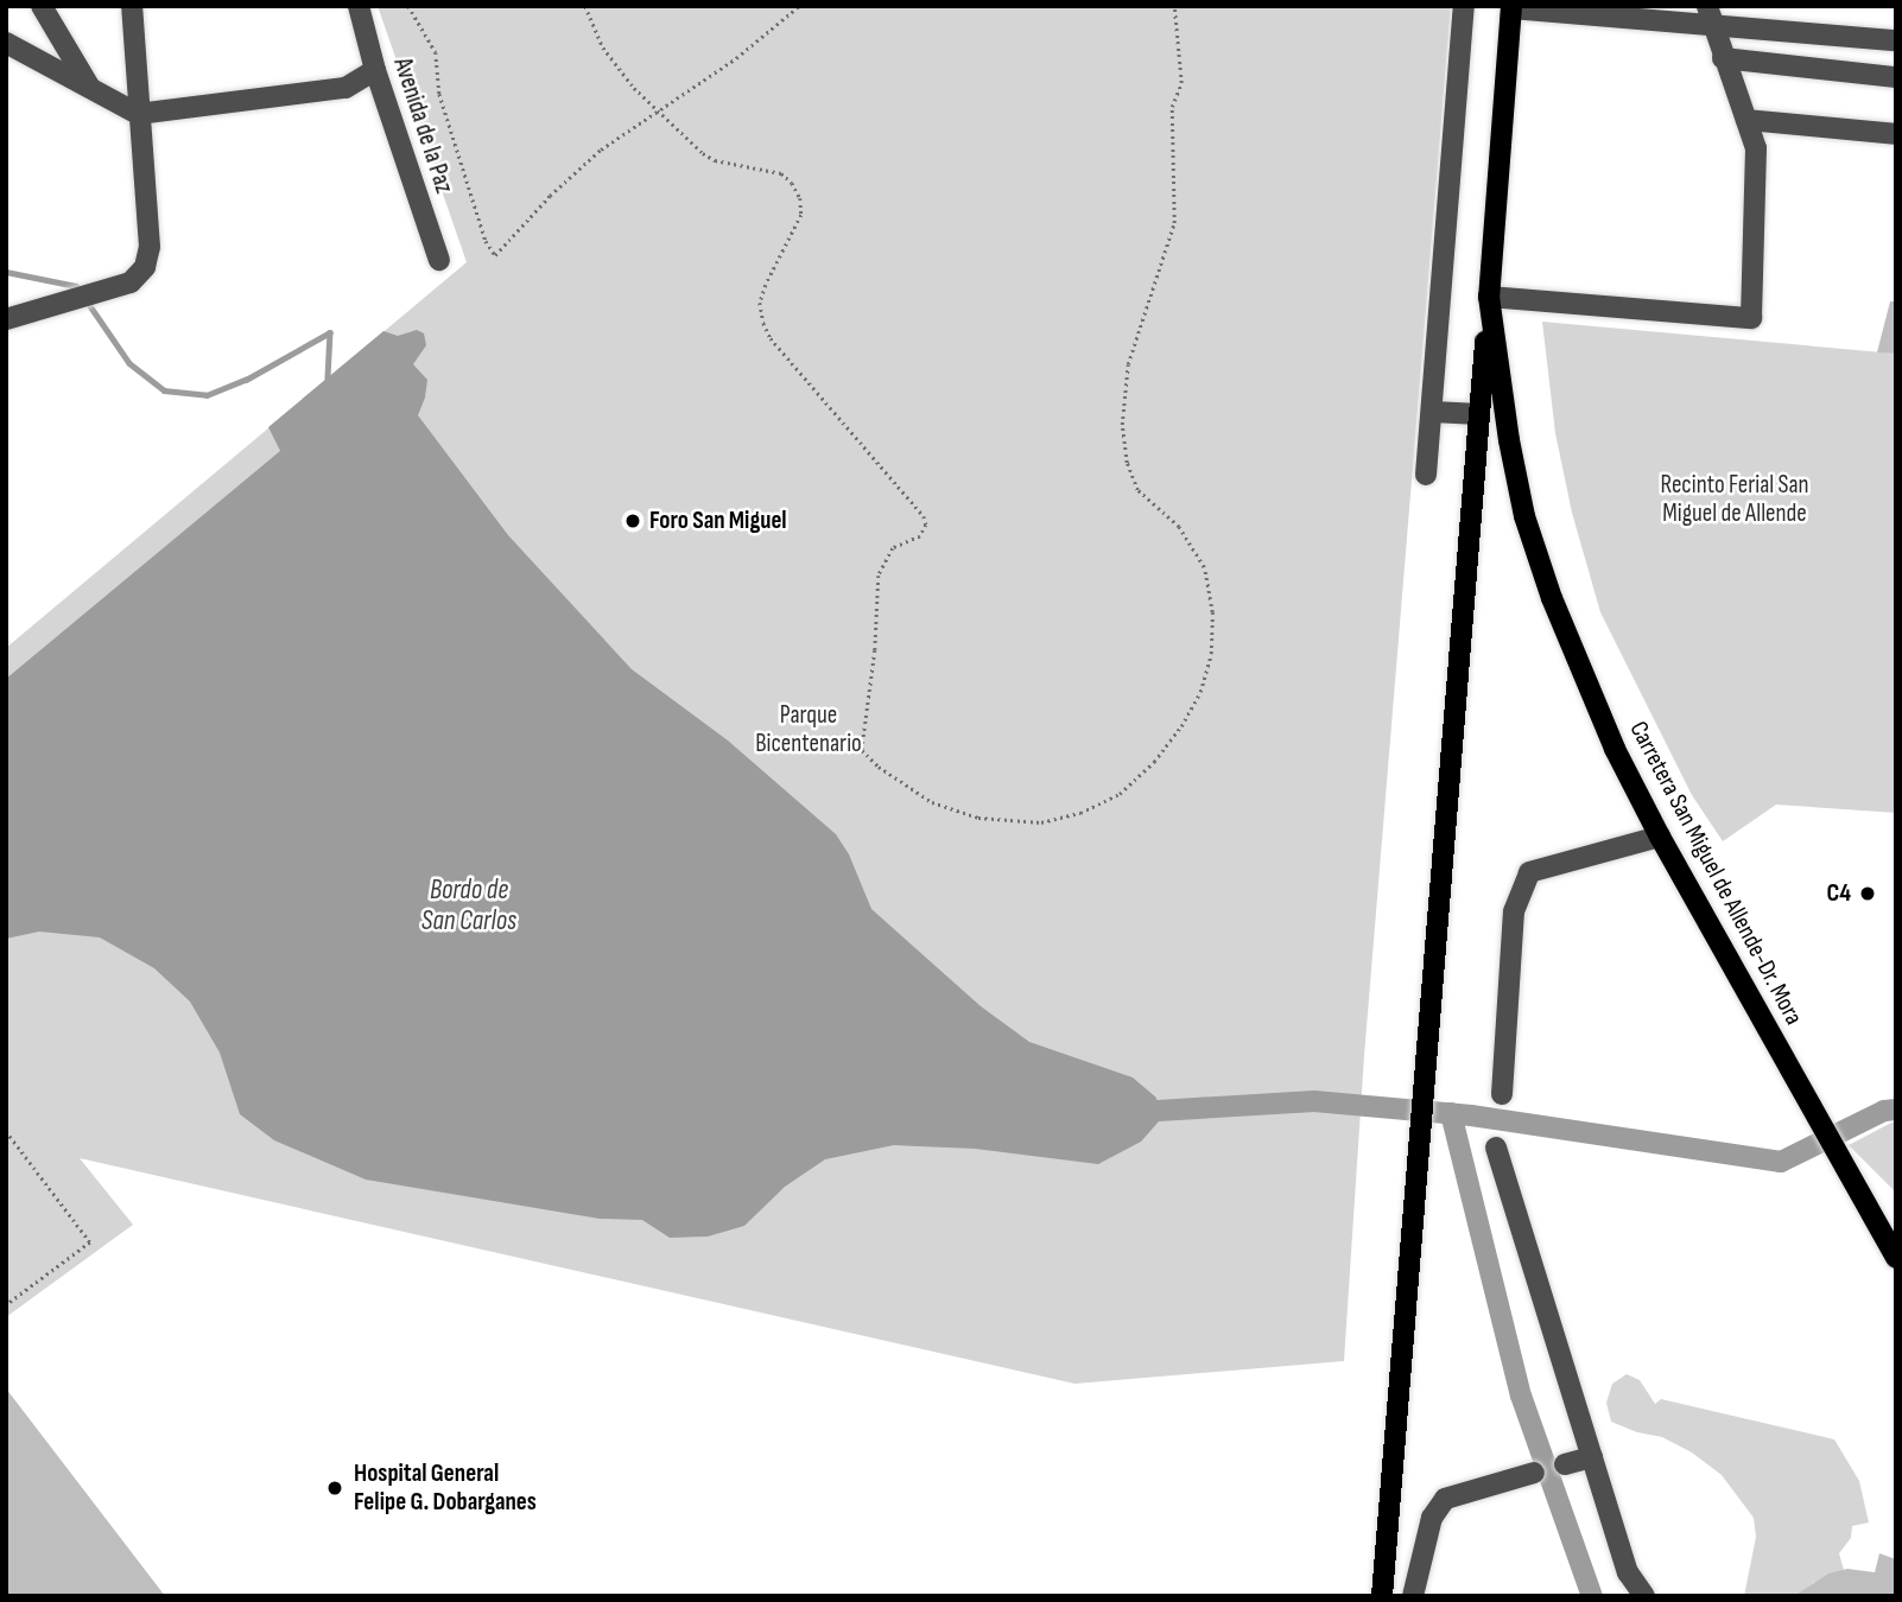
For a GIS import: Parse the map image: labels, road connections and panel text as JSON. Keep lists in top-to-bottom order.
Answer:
{
  "streets": {
    "main road": ["Carretera San Miguel de Allende-Dr. Mora"],
    "street": ["Avenida de la Paz"]
  },
  "water": ["Bordo de San Carlos"],
  "parks": ["Recinto Ferial San Miguel de Allende", "Parque Bicentenario"],
  "places": ["Foro San Miguel", "C4", "Hospital General Felipe G. Dobarganes"]
}
